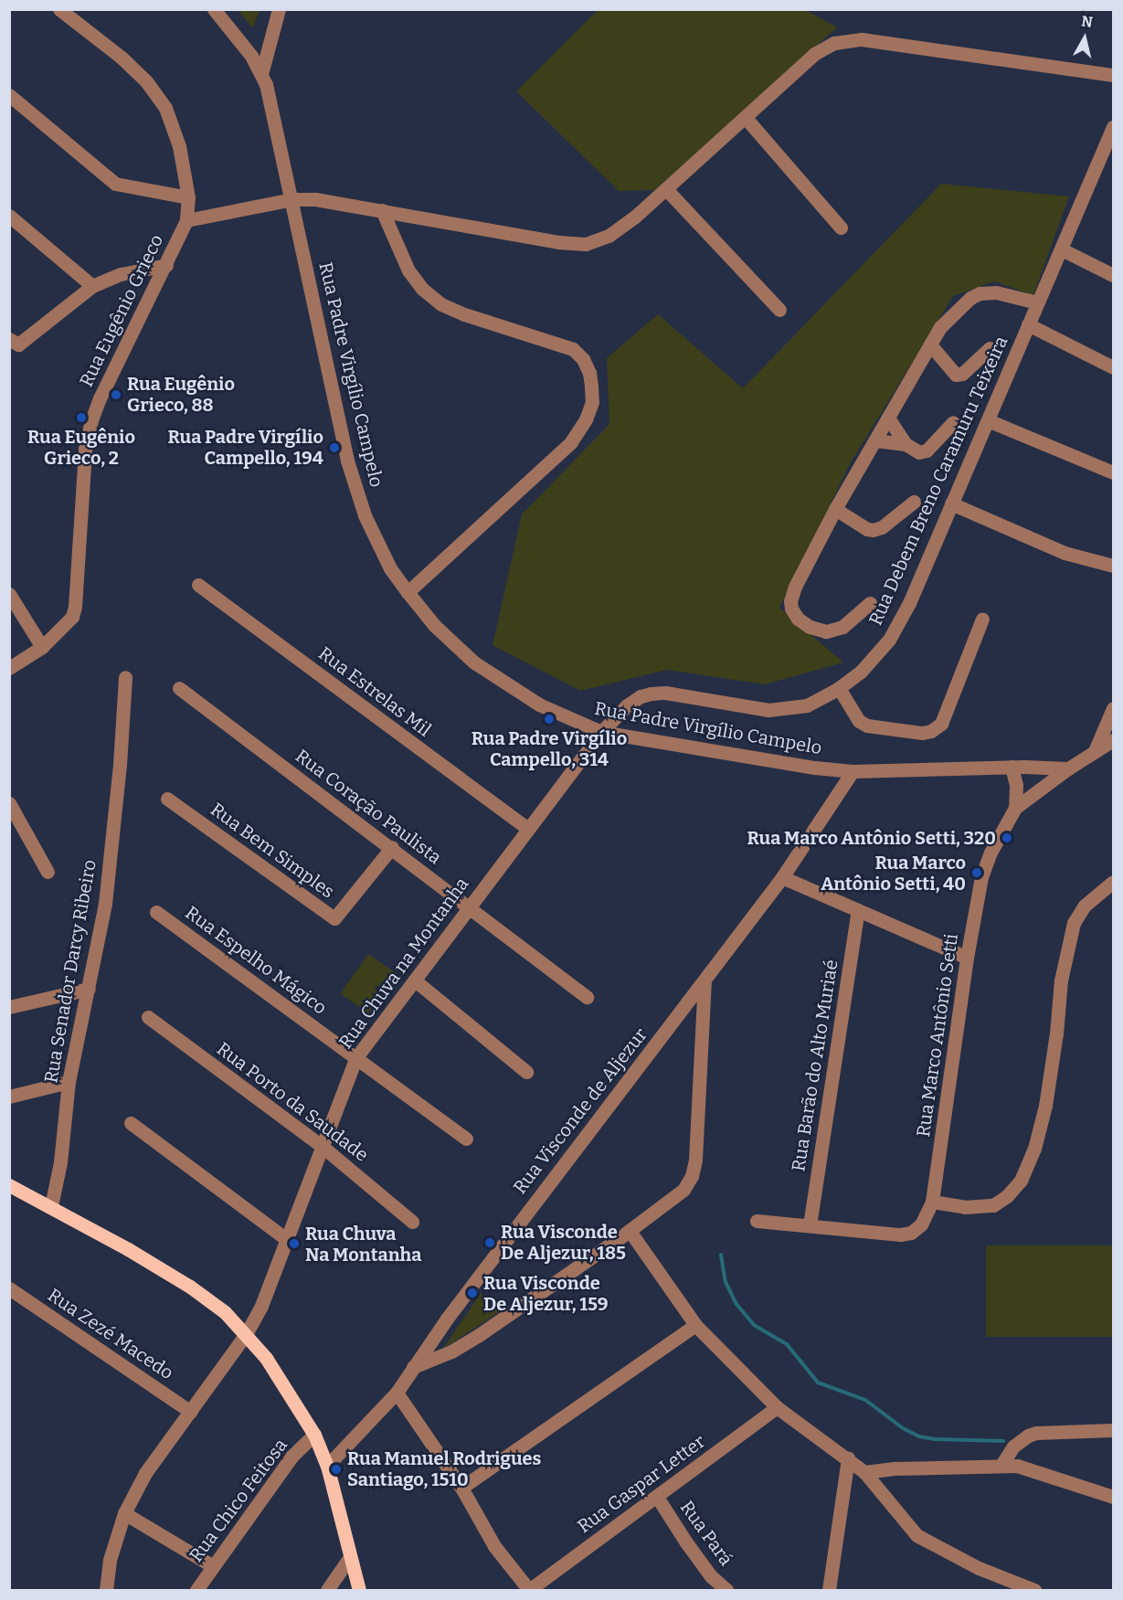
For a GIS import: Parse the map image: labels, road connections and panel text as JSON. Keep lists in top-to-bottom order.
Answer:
{
  "streets": {
    "street": [
      "Rua Eugênio Grieco",
      "Rua Padre Virgílio Campelo",
      "Rua Debem Breno Caramuru Teixeira",
      "Rua Estrelas Mil",
      "Rua Coração Paulista",
      "Rua Bem Simples",
      "Rua Espelho Mágico",
      "Rua Chuva na Montanha",
      "Rua Senador Darcy Ribeiro",
      "Rua Marco Antônio Setti",
      "Rua Barão do Alto Muriaé",
      "Rua Porto da Saudade",
      "Rua Visconde de Aljezur",
      "Rua Zezé Macedo",
      "Rua Gaspar Letter",
      "Rua Chico Feitosa",
      "Rua Pará"
    ]
  },
  "crossings": [
    ["Rua Padre Virgílio Campelo", "Rua Debem Breno Caramuru Teixeira"],
    ["Rua Padre Virgílio Campelo", "Rua Chuva na Montanha"],
    ["Rua Padre Virgílio Campelo", "Rua Marco Antônio Setti"],
    ["Rua Padre Virgílio Campelo", "Rua Visconde de Aljezur"],
    ["Rua Debem Breno Caramuru Teixeira", "Rua Chuva na Montanha"],
    ["Rua Estrelas Mil", "Rua Chuva na Montanha"],
    ["Rua Coração Paulista", "Rua Bem Simples"],
    ["Rua Coração Paulista", "Rua Chuva na Montanha"],
    ["Rua Espelho Mágico", "Rua Chuva na Montanha"],
    ["Rua Chuva na Montanha", "Rua Porto da Saudade"],
    ["Rua Marco Antônio Setti", "Rua Barão do Alto Muriaé"],
    ["Rua Gaspar Letter", "Rua Pará"]
  ],
  "places": [
    "Rua Eugênio Grieco, 88",
    "Rua Eugênio Grieco, 2",
    "Rua Padre Virgílio Campello, 194",
    "Rua Padre Virgílio Campello, 314",
    "Rua Marco Antônio Setti, 320",
    "Rua Marco Antônio Setti, 40",
    "Rua Visconde De Aljezur, 185",
    "Rua Chuva Na Montanha",
    "Rua Visconde De Aljezur, 159",
    "Rua Manuel Rodrigues Santiago, 1510"
  ],
  "north": "top"
}
